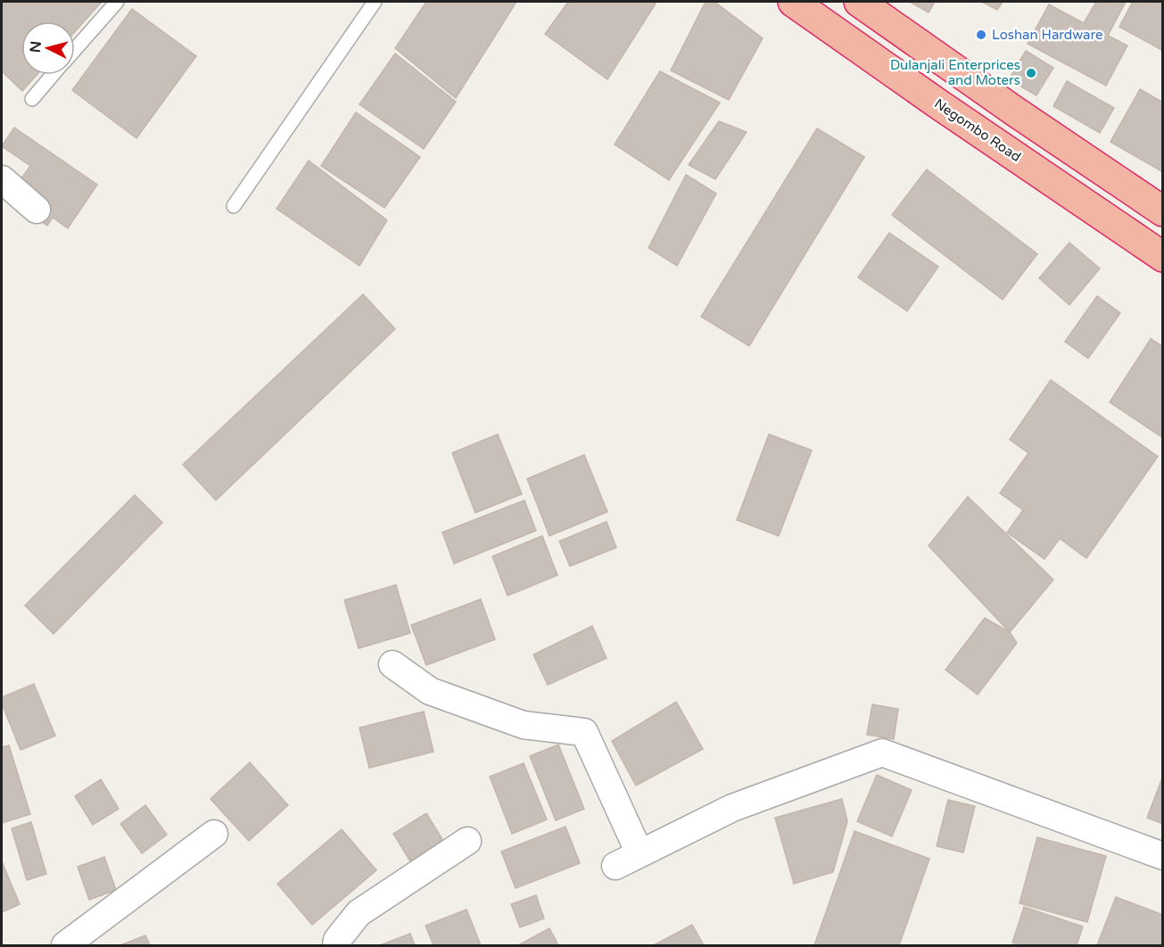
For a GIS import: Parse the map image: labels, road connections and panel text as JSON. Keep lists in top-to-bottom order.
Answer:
{
  "streets": {
    "highway": ["Negombo Road"]
  },
  "places": ["Loshan Hardware", "Dulanjali Enterprices and Moters"],
  "north": "left"
}
